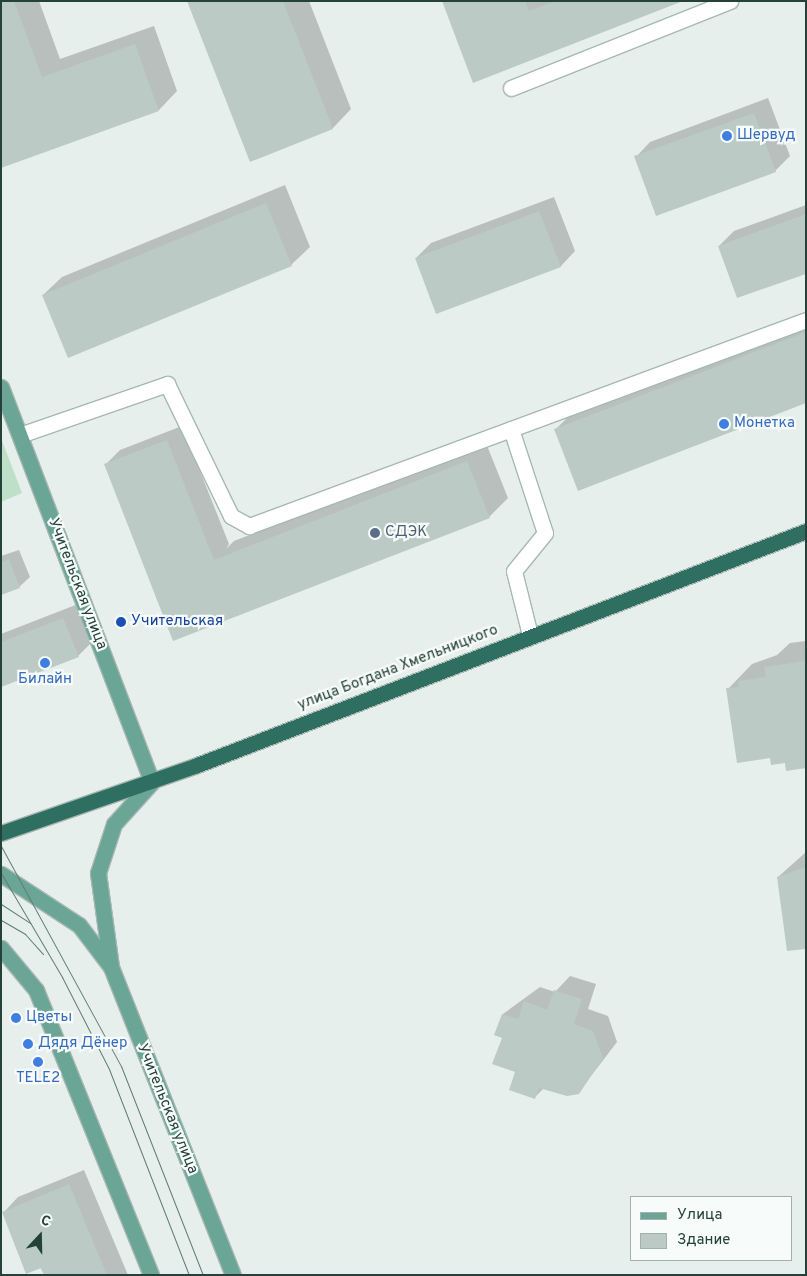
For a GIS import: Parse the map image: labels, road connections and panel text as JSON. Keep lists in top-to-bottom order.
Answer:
{
  "streets": {
    "highway": ["улица Богдана Хмельницкого"],
    "main road": ["Учительская улица"]
  },
  "crossings": [
    ["Учительская улица", "улица Богдана Хмельницкого"]
  ],
  "places": [
    "Шервуд",
    "Монетка",
    "СДЭК",
    "Учительская",
    "Билайн",
    "Цветы",
    "Дядя Дёнер",
    "TELE2"
  ],
  "legend": ["Улица", "Здание"],
  "north": "top"
}
